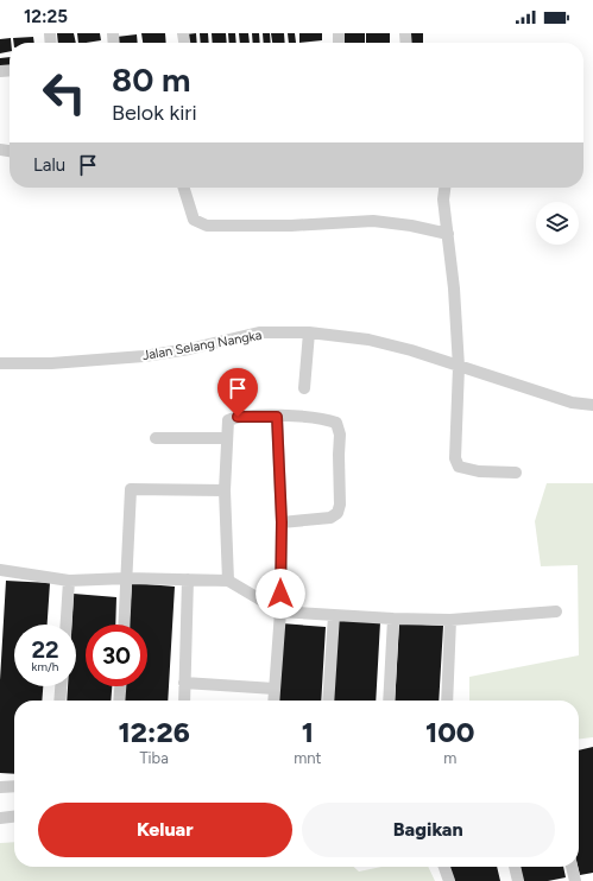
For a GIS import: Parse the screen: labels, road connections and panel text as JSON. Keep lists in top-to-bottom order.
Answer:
{
  "streets": {
    "street": ["Jalan Selang Nangka"]
  },
  "page": {
    "status": "12:25",
    "turn": ["80 m", "Belok kiri"],
    "then": "Lalu",
    "speed": "22 km/h",
    "limit": "30",
    "eta": [
      "12:26",
      "Tiba",
      "1",
      "mnt",
      "100",
      "m"
    ],
    "buttons": ["Keluar", "Bagikan"]
  }
}
